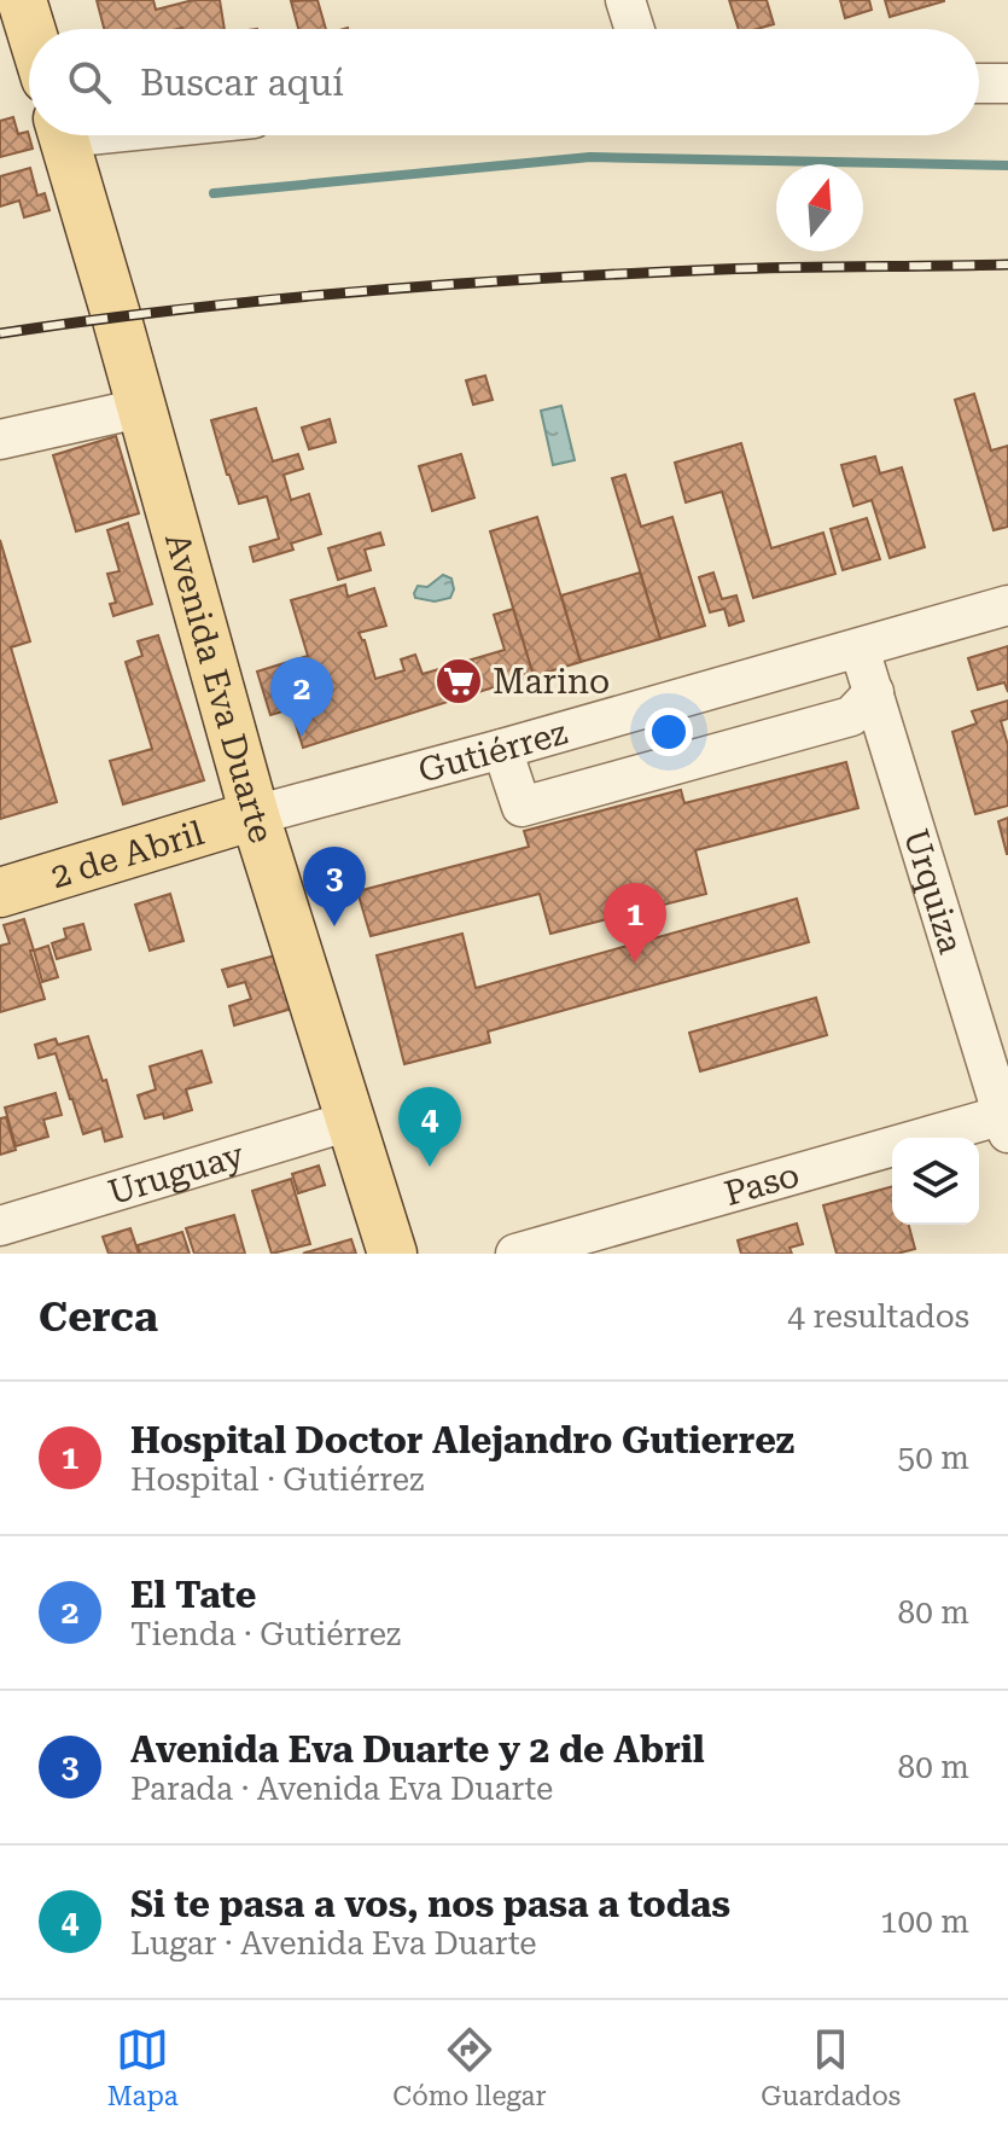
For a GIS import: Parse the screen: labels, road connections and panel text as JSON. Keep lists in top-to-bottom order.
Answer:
{
  "streets": {
    "main road": ["Avenida Eva Duarte", "2 de Abril"],
    "street": [
      "Gutiérrez",
      "Urquiza",
      "Uruguay",
      "Paso"
    ]
  },
  "crossings": [
    ["Avenida Eva Duarte", "Gutiérrez"],
    ["Avenida Eva Duarte", "2 de Abril"],
    ["Avenida Eva Duarte", "Uruguay"],
    ["Gutiérrez", "2 de Abril"],
    ["Gutiérrez", "Urquiza"],
    ["Urquiza", "Paso"]
  ],
  "places": {
    "supermarket": ["Marino"]
  },
  "north": "top",
  "page": {
    "search": "Buscar aquí",
    "pins": [
      "2",
      "3",
      "1",
      "4"
    ],
    "heading": ["Cerca", "4 resultados"],
    "list": [
      {
        "mark": "1",
        "name": "Hospital Doctor Alejandro Gutierrez",
        "note": "Hospital · Gutiérrez",
        "value": "50 m"
      },
      {
        "mark": "2",
        "name": "El Tate",
        "note": "Tienda · Gutiérrez",
        "value": "80 m"
      },
      {
        "mark": "3",
        "name": "Avenida Eva Duarte y 2 de Abril",
        "note": "Parada · Avenida Eva Duarte",
        "value": "80 m"
      },
      {
        "mark": "4",
        "name": "Si te pasa a vos, nos pasa a todas",
        "note": "Lugar · Avenida Eva Duarte",
        "value": "100 m"
      }
    ],
    "nav": ["Mapa", "Cómo llegar", "Guardados"]
  }
}
